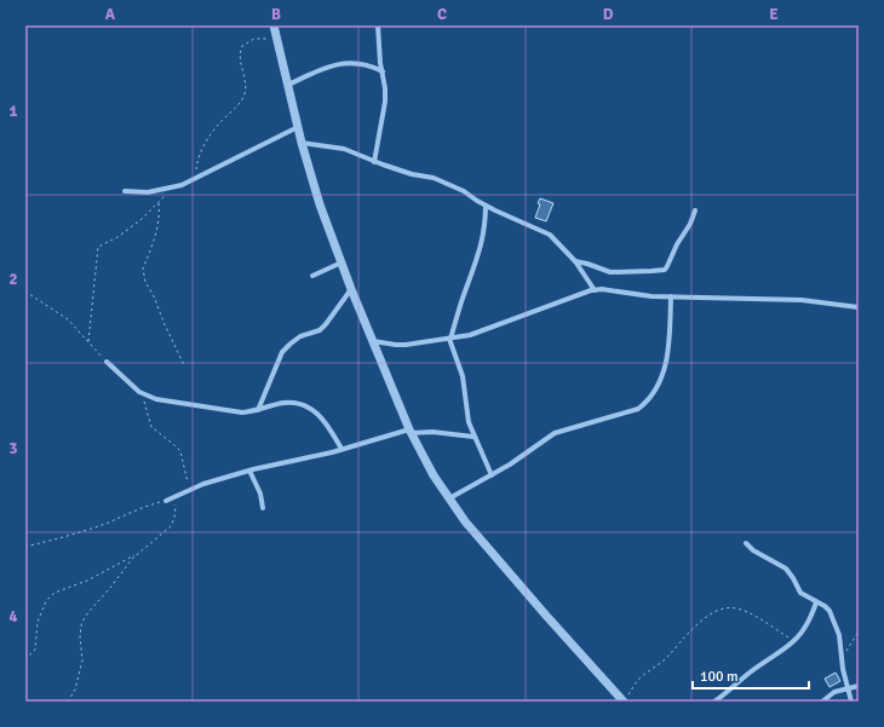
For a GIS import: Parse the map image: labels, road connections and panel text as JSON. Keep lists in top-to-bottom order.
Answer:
{
  "scale_bar": "100 m",
  "grid": {
    "columns": [
      "A",
      "B",
      "C",
      "D",
      "E"
    ],
    "rows": [
      "1",
      "2",
      "3",
      "4"
    ]
  }
}
